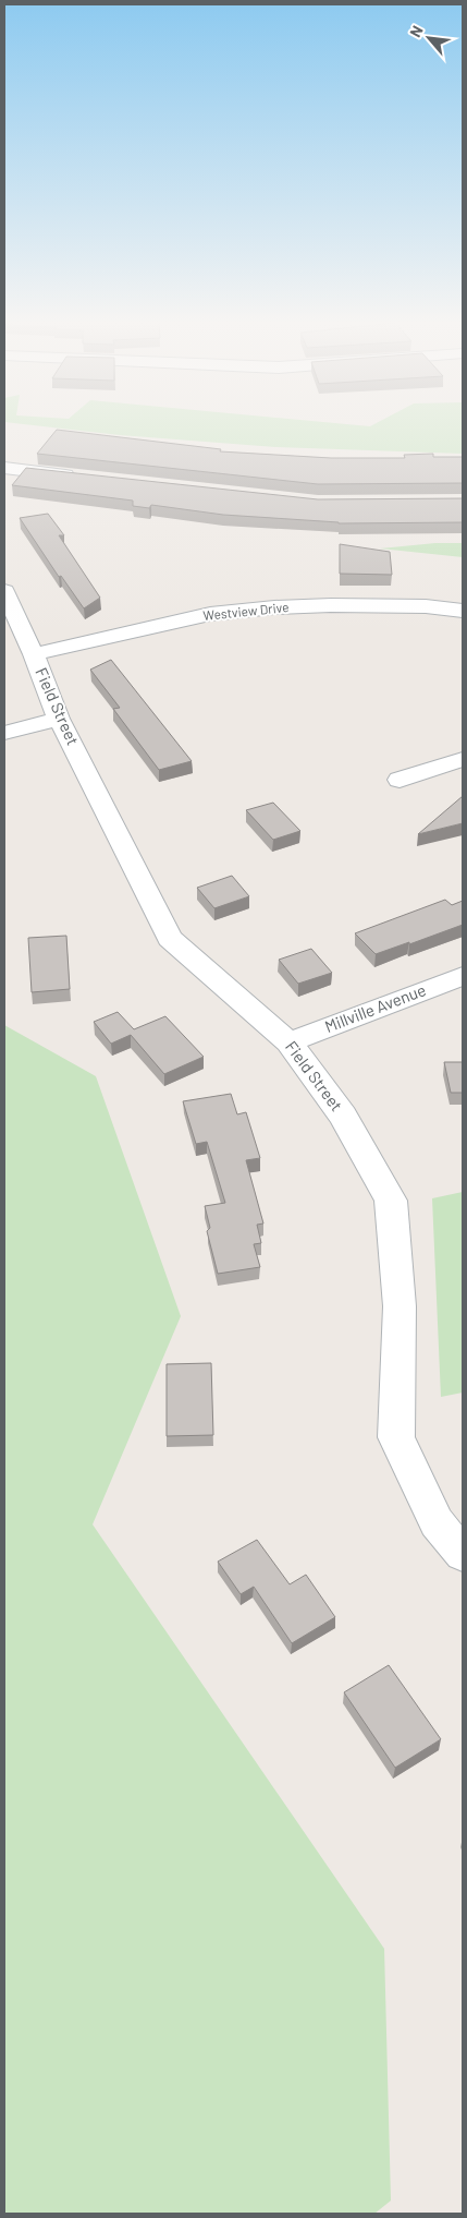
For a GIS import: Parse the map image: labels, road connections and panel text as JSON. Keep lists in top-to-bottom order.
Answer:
{
  "streets": {
    "street": ["Westview Drive", "Field Street", "Millville Avenue"]
  },
  "crossings": [
    ["Westview Drive", "Field Street"],
    ["Field Street", "Millville Avenue"]
  ],
  "north": "top left"
}
